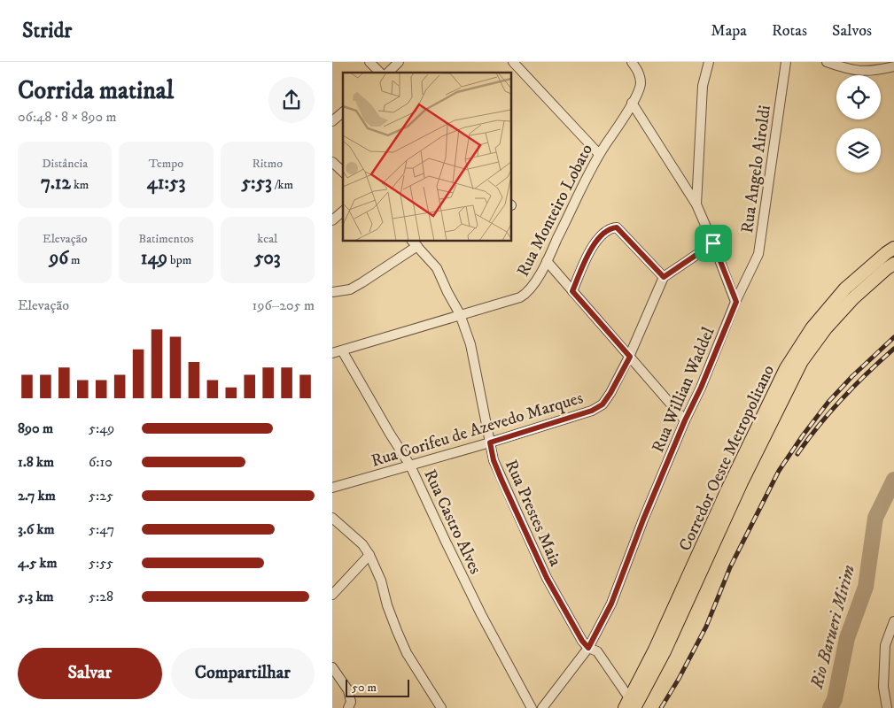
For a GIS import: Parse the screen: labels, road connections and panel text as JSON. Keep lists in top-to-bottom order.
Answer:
{
  "streets": {
    "main road": ["Corredor Oeste Metropolitano"],
    "street": [
      "Rua Angelo Airoldi",
      "Rua Monteiro Lobato",
      "Rua Willian Waddel",
      "Rua Corifeu de Azevedo Marques",
      "Rua Prestes Maia",
      "Rua Castro Alves"
    ]
  },
  "crossings": [
    ["Rua Angelo Airoldi", "Rua Willian Waddel"],
    ["Rua Monteiro Lobato", "Rua Prestes Maia"],
    ["Rua Monteiro Lobato", "Rua Castro Alves"],
    ["Rua Willian Waddel", "Rua Prestes Maia"],
    ["Rua Corifeu de Azevedo Marques", "Rua Prestes Maia"],
    ["Rua Corifeu de Azevedo Marques", "Rua Castro Alves"],
    ["Corredor Oeste Metropolitano", "Rua Prestes Maia"]
  ],
  "water": ["Rio Barueri Mirim"],
  "scale_bar": "50 m",
  "page": {
    "header": "Stridr",
    "nav": ["Mapa", "Rotas", "Salvos"],
    "heading": ["Corrida matinal", "06:48 · 8 × 890 m"],
    "stats": [
      ["Distância", "7.12 km"],
      ["Tempo", "41:53"],
      ["Ritmo", "5:53 /km"],
      ["Elevação", "96 m"],
      ["Batimentos", "149 bpm"],
      ["kcal", "503"]
    ],
    "chart": ["Elevação", "196–205 m"],
    "list": [
      {
        "name": "890 m",
        "note": "5:49"
      },
      {
        "name": "1.8 km",
        "note": "6:10"
      },
      {
        "name": "2.7 km",
        "note": "5:25"
      },
      {
        "name": "3.6 km",
        "note": "5:47"
      },
      {
        "name": "4.5 km",
        "note": "5:55"
      },
      {
        "name": "5.3 km",
        "note": "5:28"
      }
    ],
    "buttons": ["Salvar", "Compartilhar"],
    "scale": "50 m"
  }
}
